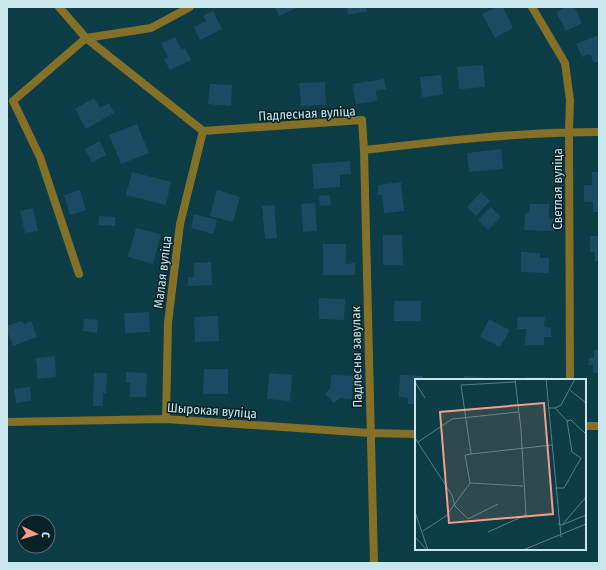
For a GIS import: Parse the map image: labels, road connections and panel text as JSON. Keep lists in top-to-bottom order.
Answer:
{
  "streets": {
    "street": [
      "Падлесная вуліца",
      "Светлая вуліца",
      "Малая вуліца",
      "Падлесны завулак",
      "Шырокая вуліца"
    ]
  },
  "crossings": [
    ["Падлесная вуліца", "Малая вуліца"],
    ["Падлесная вуліца", "Падлесны завулак"],
    ["Малая вуліца", "Шырокая вуліца"],
    ["Падлесны завулак", "Шырокая вуліца"]
  ],
  "north": "right"
}
